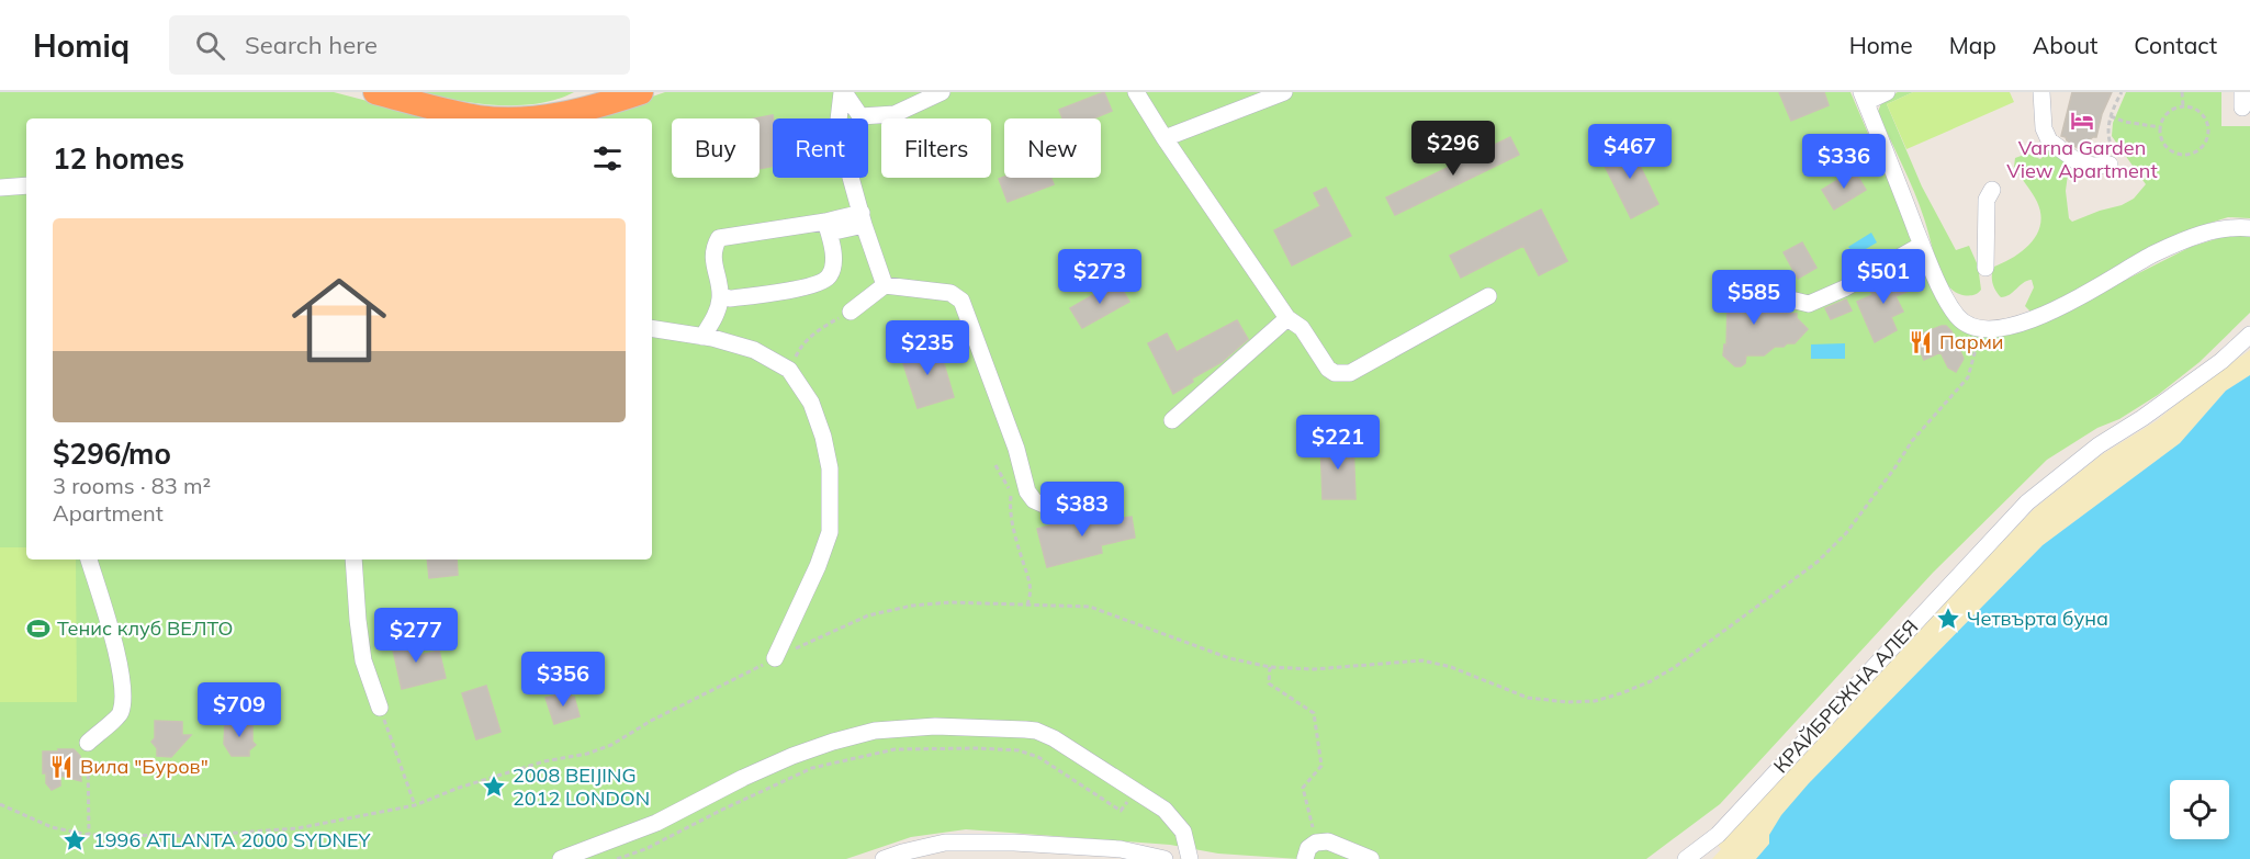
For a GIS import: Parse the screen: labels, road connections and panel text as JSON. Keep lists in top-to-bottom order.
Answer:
{
  "streets": {
    "street": ["КРАЙБРЕЖНА АЛЕЯ"]
  },
  "places": {
    "hotel": ["Varna Garden View Apartment"],
    "restaurant": ["Парми", "Вила \"Буров\""],
    "place": ["Четвърта буна", "2008 BEIJING 2012 LONDON", "1996 ATLANTA 2000 SYDNEY"],
    "sports": ["Тенис клуб ВЕЛТО"]
  },
  "page": {
    "header": "Homiq",
    "search": "Search here",
    "nav": [
      "Home",
      "Map",
      "About",
      "Contact"
    ],
    "chip": [
      "Buy",
      "Rent",
      "Filters",
      "New"
    ],
    "heading": "12 homes",
    "price": [
      "$296",
      "$467",
      "$336",
      "$273",
      "$501",
      "$585",
      "$235",
      "$221",
      "$383",
      "$277",
      "$356",
      "$709"
    ],
    "list": [
      {
        "name": "$296/mo",
        "note": "3 rooms · 83 m² · Apartment"
      }
    ]
  }
}
